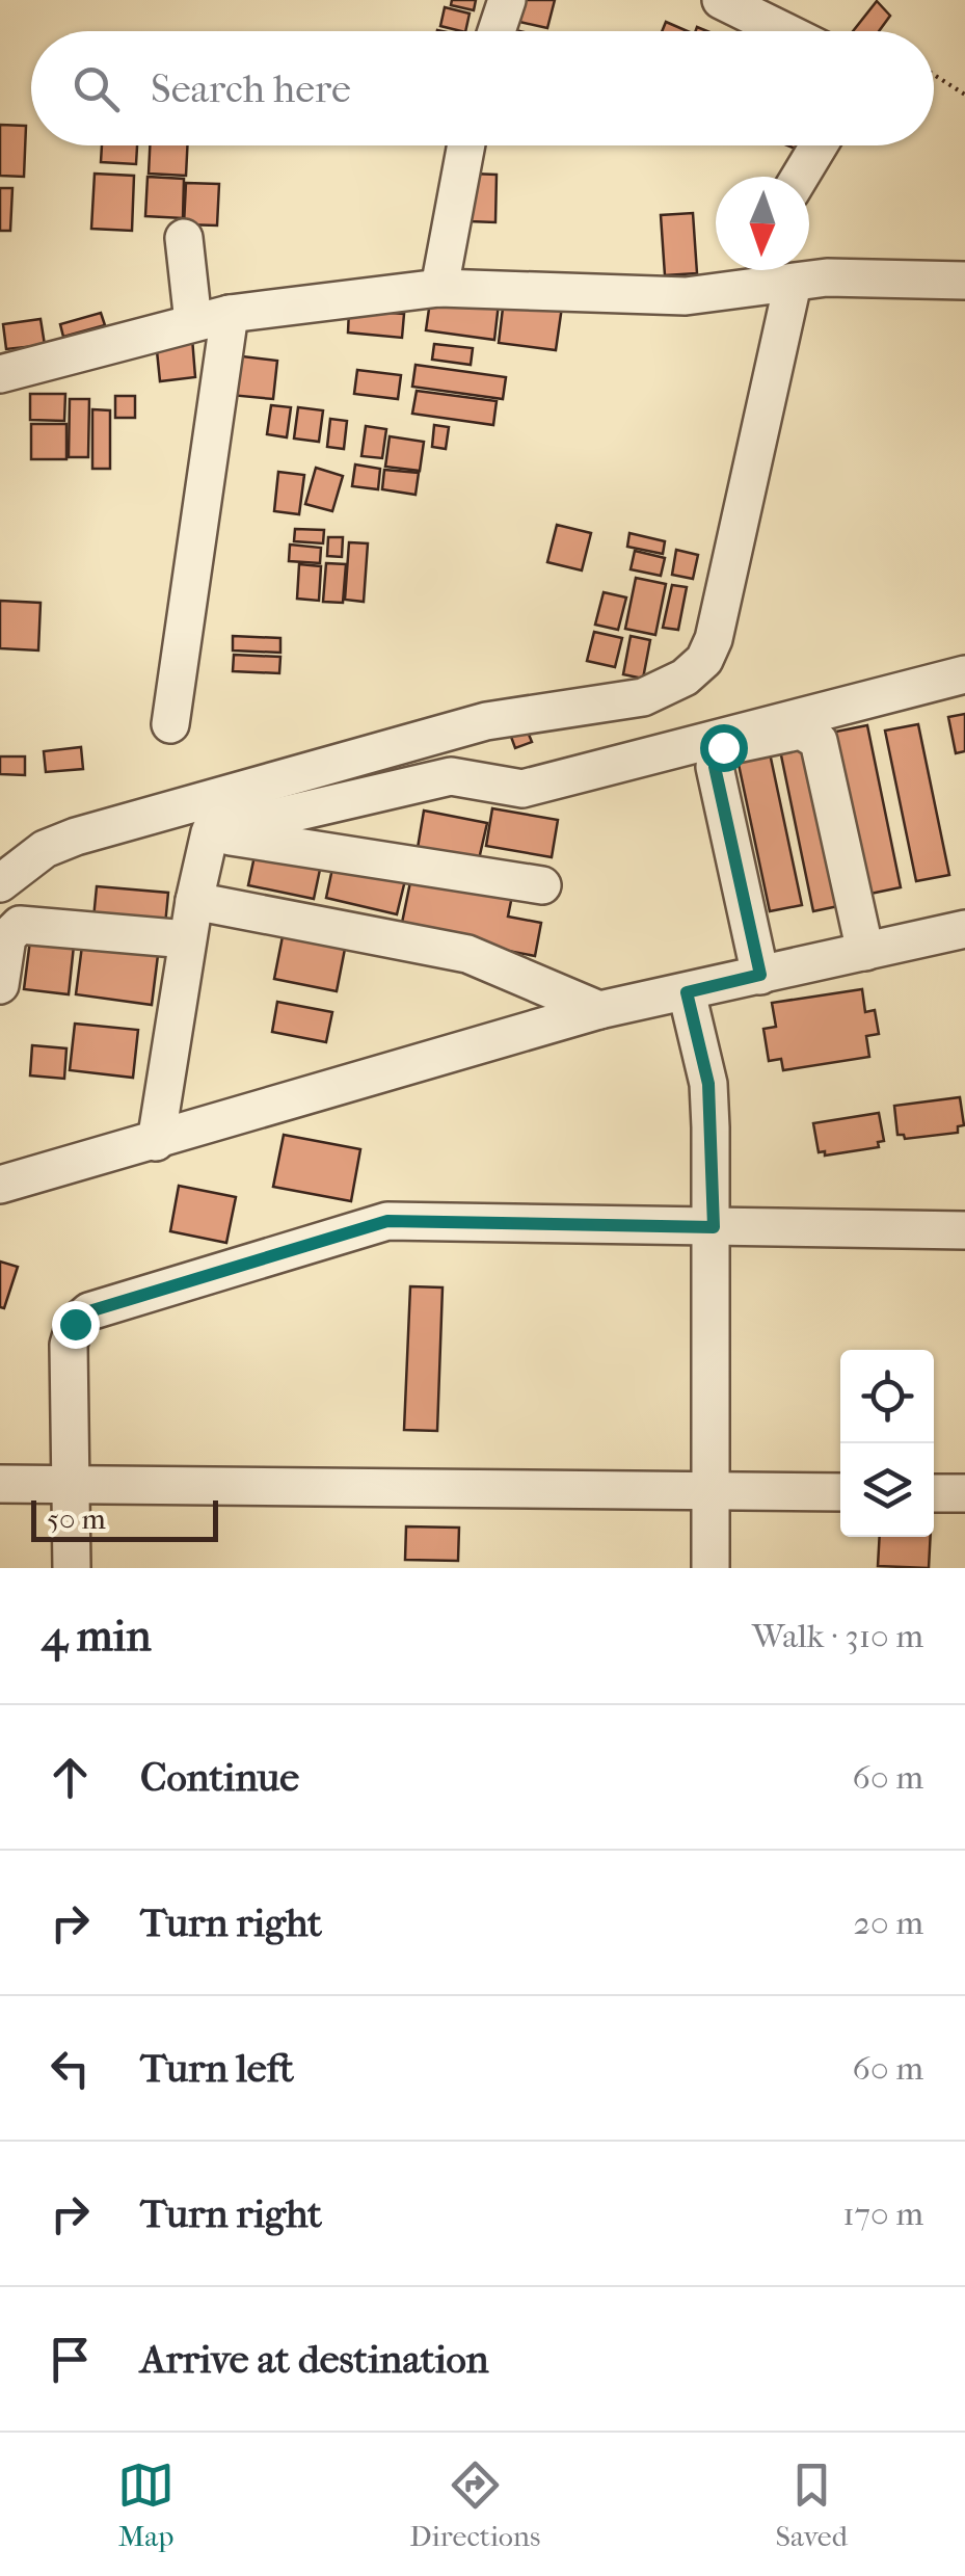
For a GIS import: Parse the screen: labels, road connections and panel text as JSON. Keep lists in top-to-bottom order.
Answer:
{
  "scale_bar": "50 m",
  "north": "bottom",
  "page": {
    "search": "Search here",
    "scale": "50 m",
    "heading": ["4 min", "Walk · 310 m"],
    "list": [
      ["Continue", "60 m"],
      ["Turn right", "20 m"],
      ["Turn left", "60 m"],
      ["Turn right", "170 m"],
      "Arrive at destination"
    ],
    "nav": ["Map", "Directions", "Saved"]
  }
}
